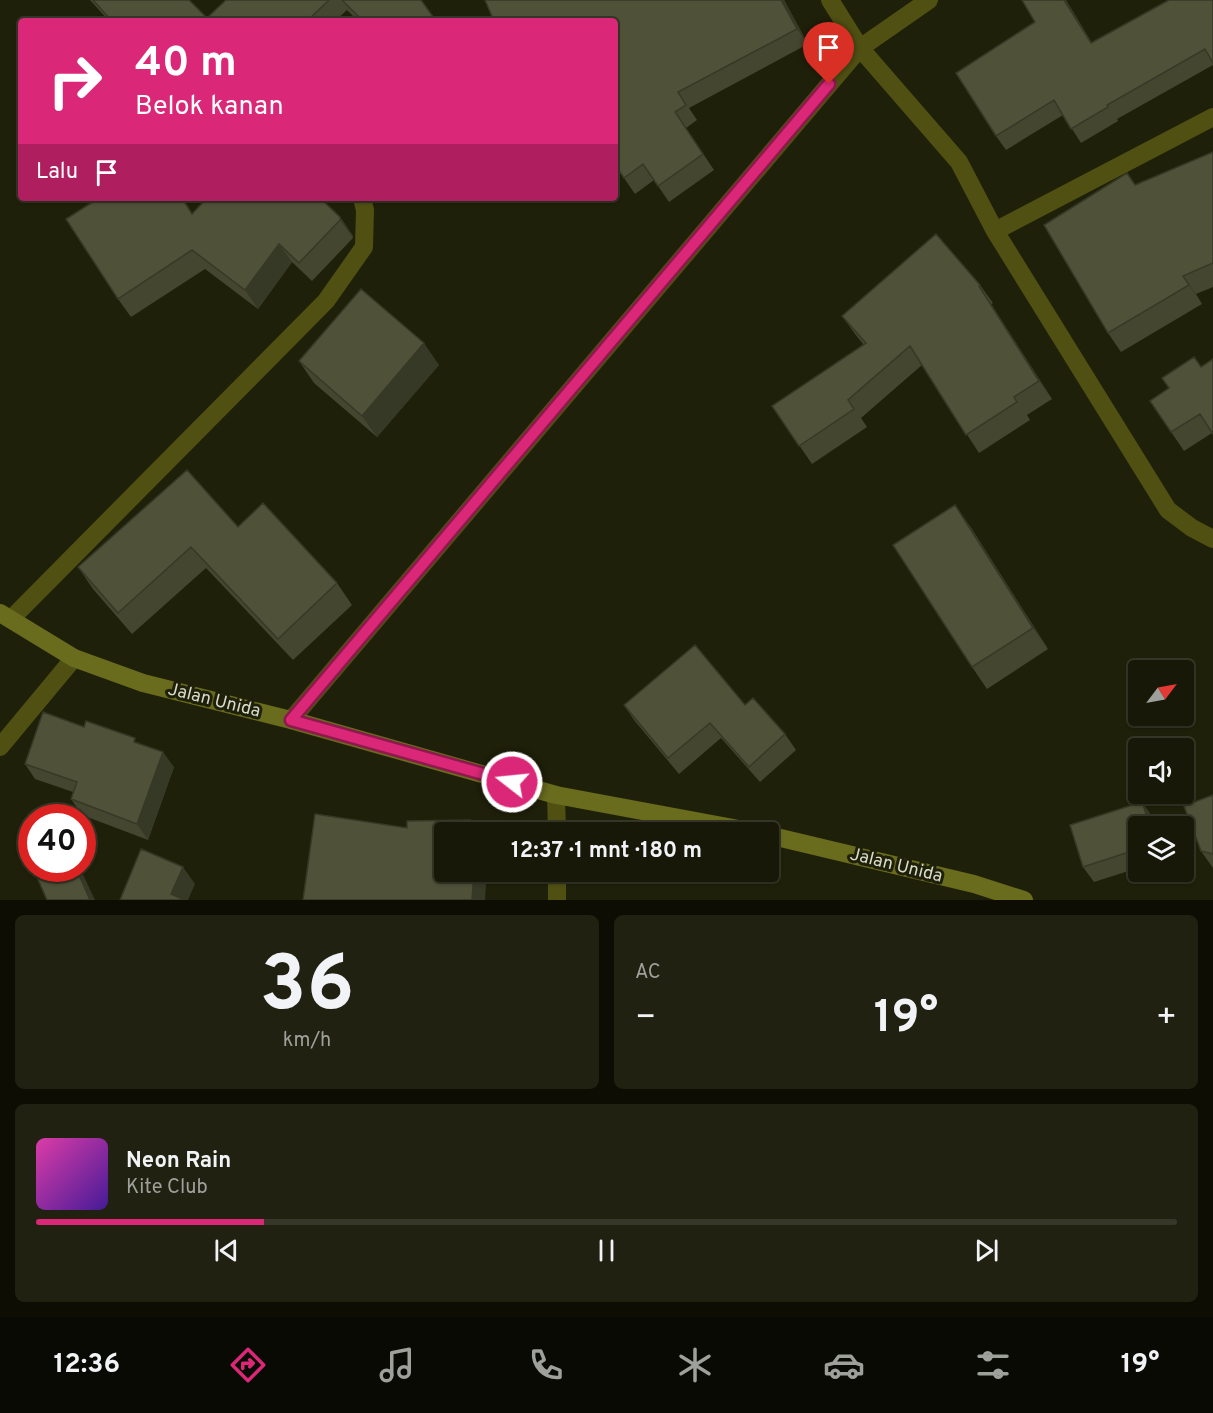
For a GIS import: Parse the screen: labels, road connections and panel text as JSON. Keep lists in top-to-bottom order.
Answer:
{
  "streets": {
    "street": ["Jalan Unida"]
  },
  "north": "top right",
  "page": {
    "turn": ["40 m", "Belok kanan"],
    "then": "Lalu",
    "limit": "40",
    "trip": "12:37 · 1 mnt · 180 m",
    "tile": [
      ["36", "km/h"],
      "AC"
    ],
    "heat": ["−", "19°", "+"],
    "song": ["Neon Rain", "Kite Club"],
    "tabs": ["12:36", "19°"]
  }
}
